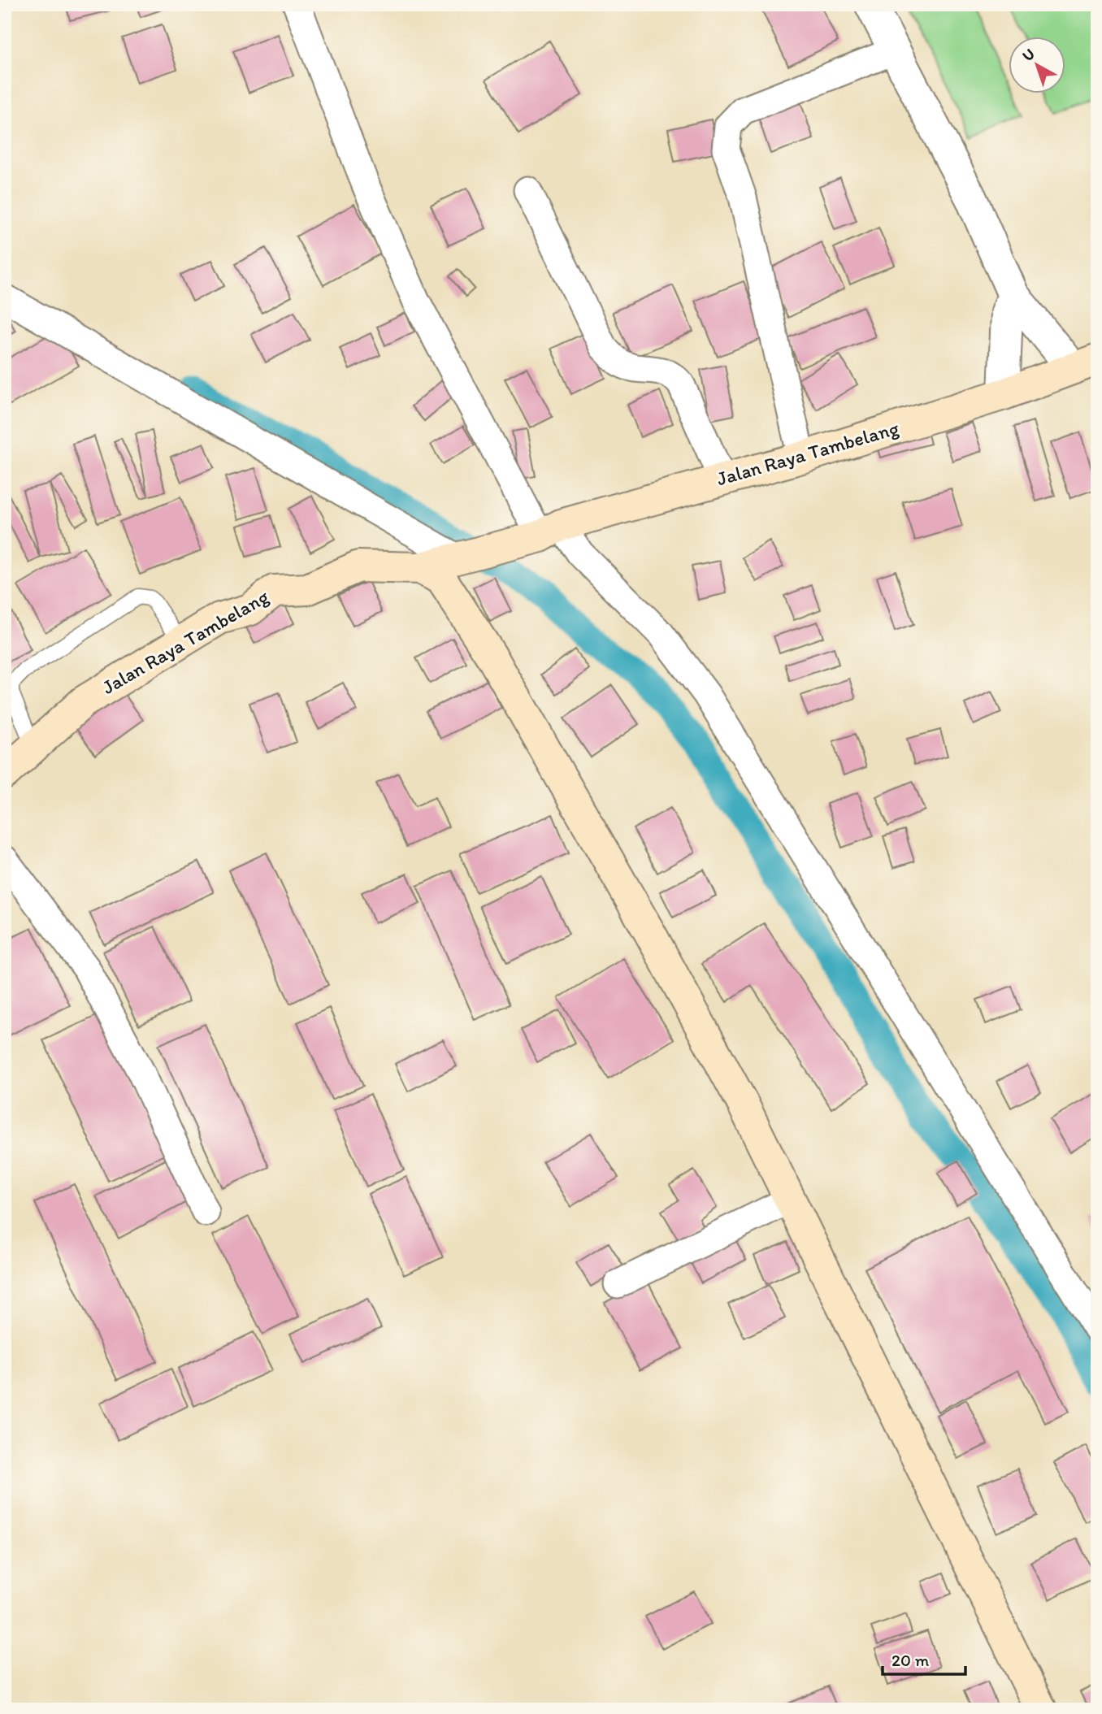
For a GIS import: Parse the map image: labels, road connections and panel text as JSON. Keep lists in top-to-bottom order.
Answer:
{
  "streets": {
    "main road": ["Jalan Raya Tambelang"]
  },
  "scale_bar": "20 m",
  "north": "top left"
}
